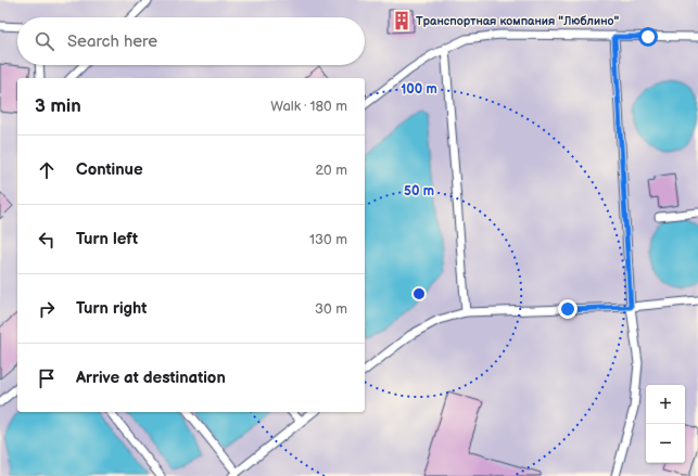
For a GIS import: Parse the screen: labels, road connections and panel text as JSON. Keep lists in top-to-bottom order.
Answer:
{
  "places": {
    "building": ["Транспортная компания \"Люблино\""]
  },
  "page": {
    "search": "Search here",
    "heading": ["3 min", "Walk · 180 m"],
    "list": [
      ["Continue", "20 m"],
      ["Turn left", "130 m"],
      ["Turn right", "30 m"],
      "Arrive at destination"
    ],
    "map_buttons": ["+", "−"]
  },
  "rings": ["100 m", "50 m"]
}
